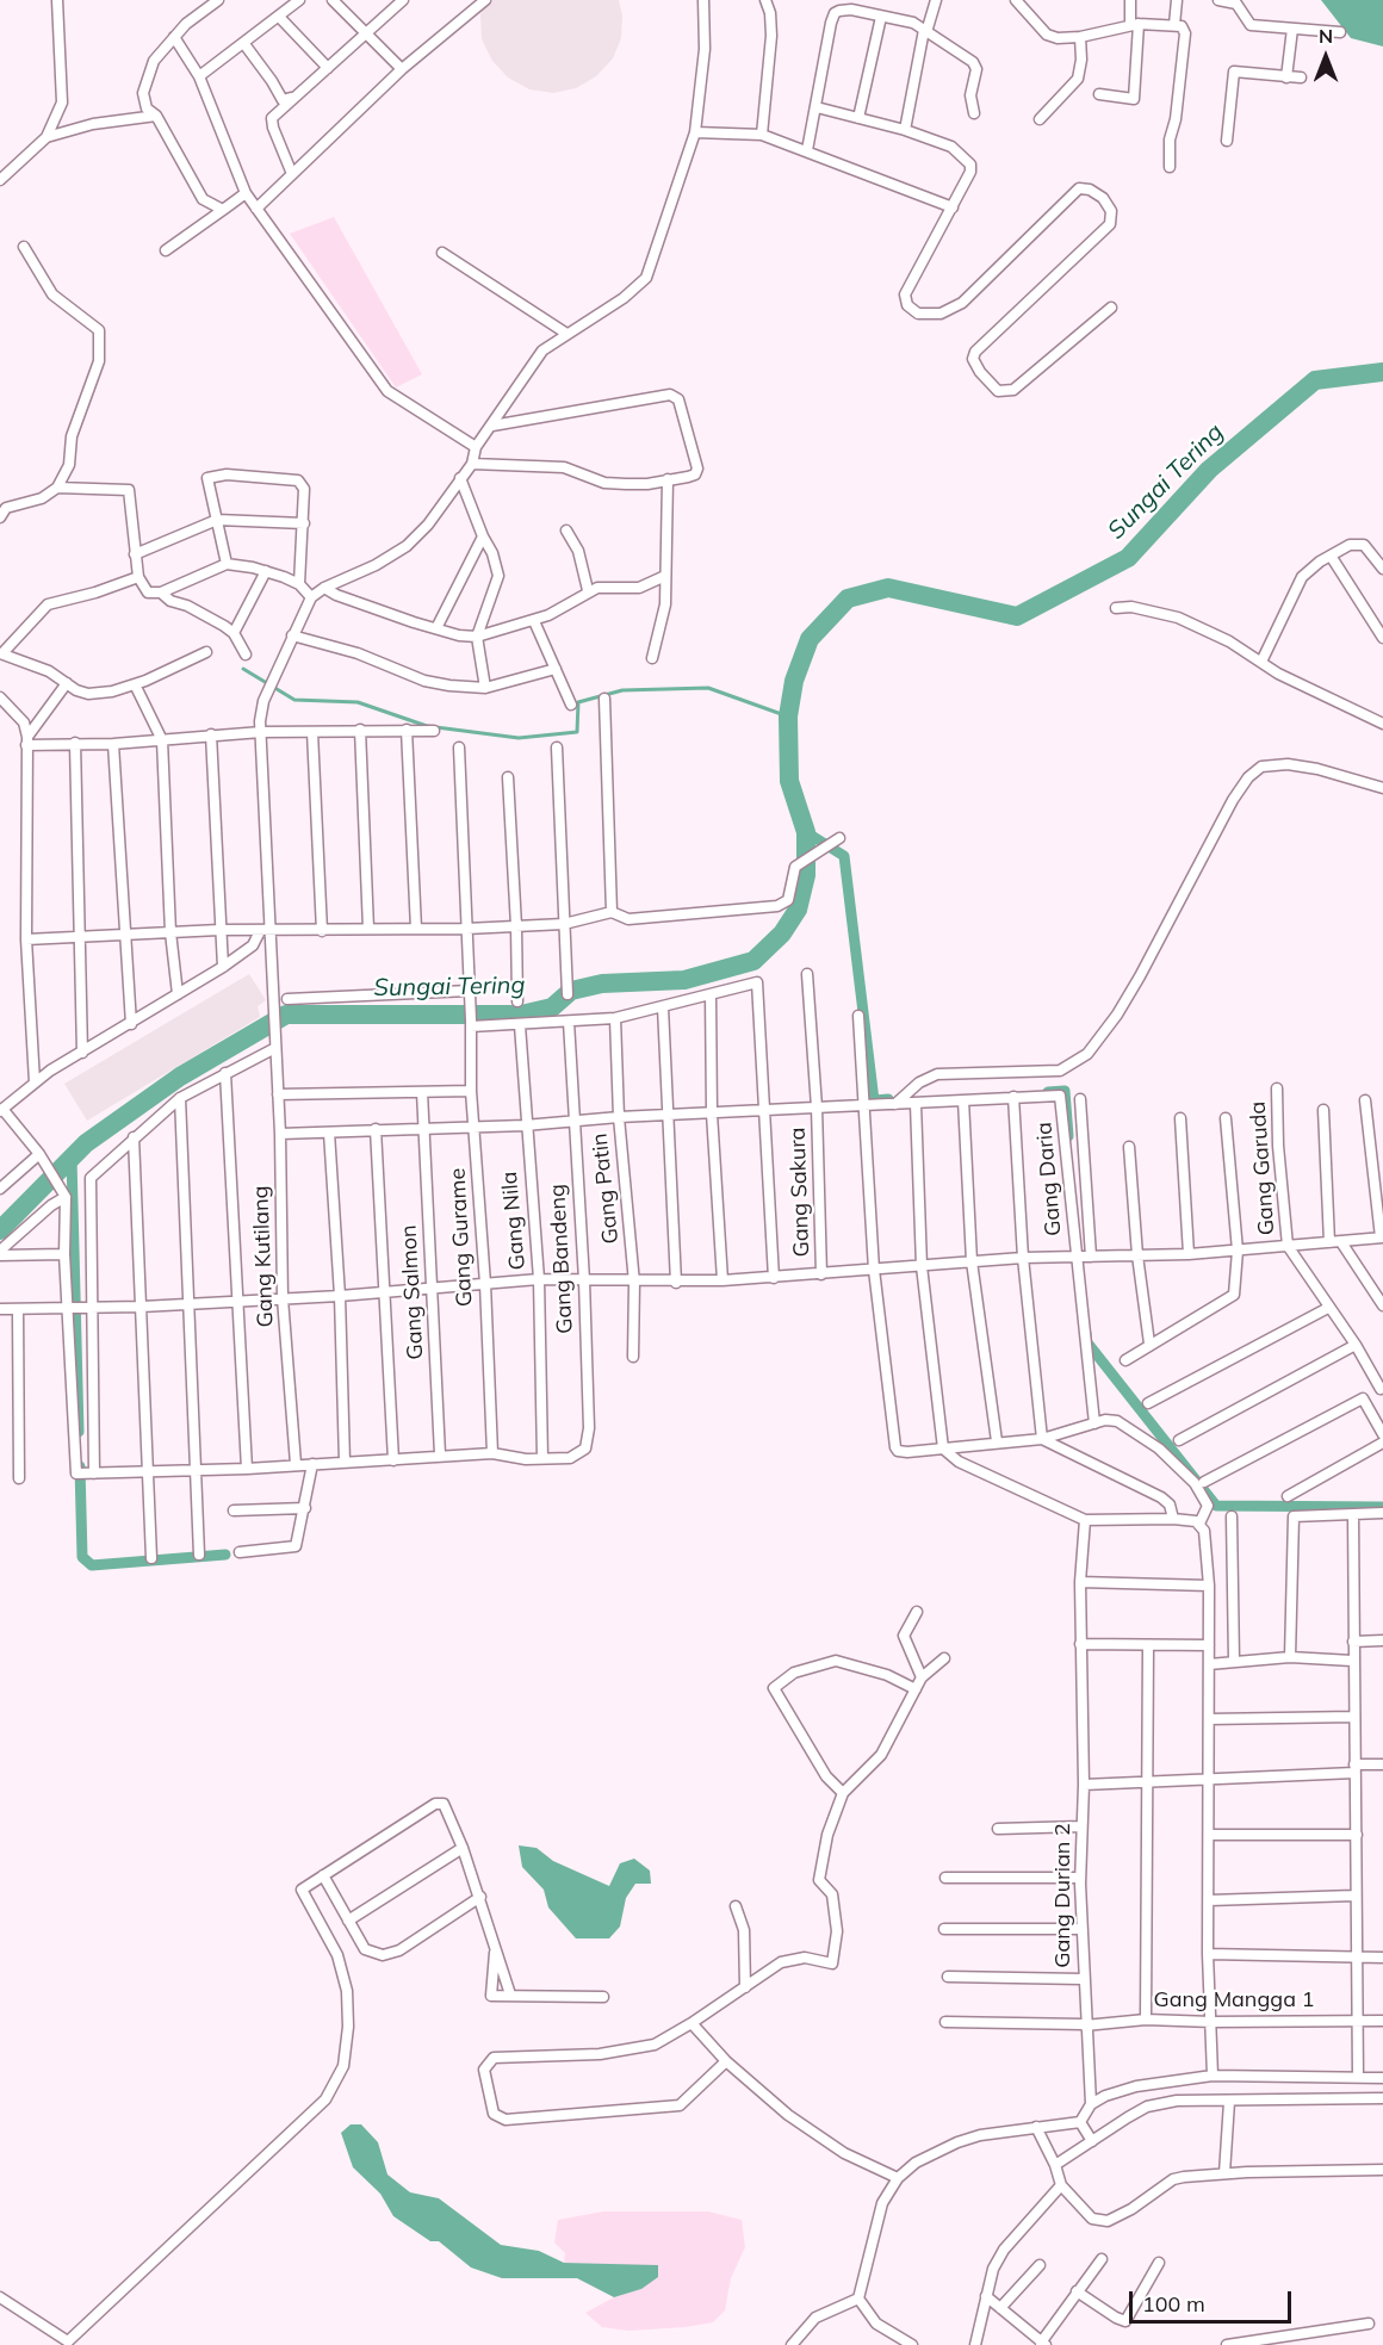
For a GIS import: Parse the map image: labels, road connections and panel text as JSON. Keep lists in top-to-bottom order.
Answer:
{
  "streets": {
    "street": [
      "Gang Garuda",
      "Gang Daria",
      "Gang Patin",
      "Gang Sakura",
      "Gang Nila",
      "Gang Gurame",
      "Gang Kutilang",
      "Gang Bandeng",
      "Gang Salmon",
      "Gang Durian 2",
      "Gang Mangga 1"
    ]
  },
  "crossings": [
    ["Gang Daria", "Gang Patin"],
    ["Gang Daria", "Gang Sakura"],
    ["Gang Daria", "Gang Nila"],
    ["Gang Daria", "Gang Gurame"],
    ["Gang Daria", "Gang Kutilang"],
    ["Gang Daria", "Gang Bandeng"],
    ["Gang Daria", "Gang Salmon"],
    ["Gang Nila", "Gang Bandeng"],
    ["Gang Durian 2", "Gang Mangga 1"]
  ],
  "water": ["Sungai Tering"],
  "scale_bar": "100 m",
  "north": "top"
}
